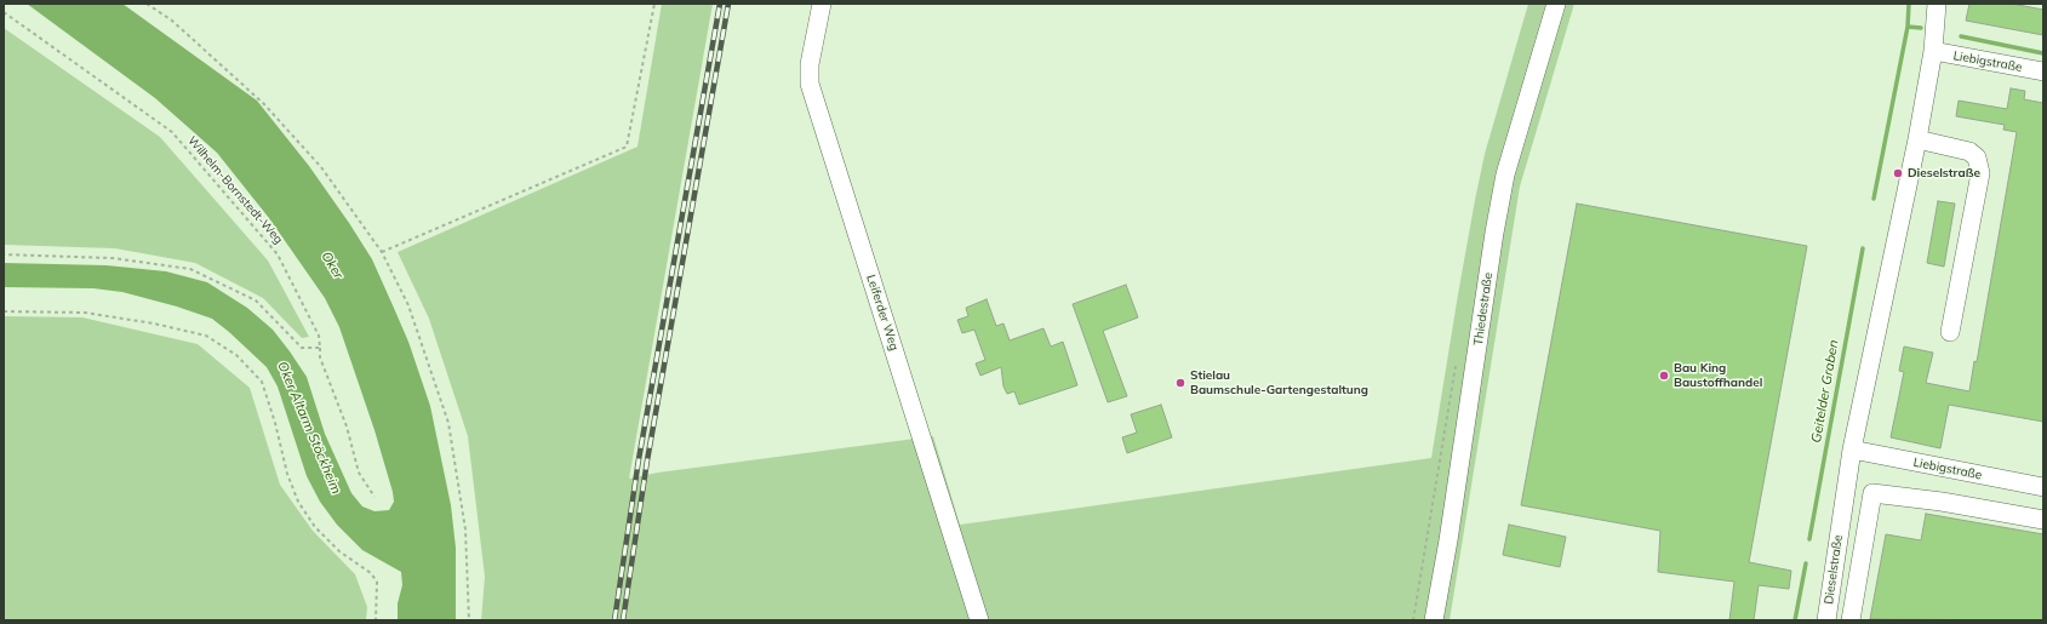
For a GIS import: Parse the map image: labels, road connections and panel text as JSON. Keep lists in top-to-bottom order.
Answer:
{
  "streets": {
    "street": [
      "Liebigstraße",
      "Thiedestraße",
      "Leiferder Weg",
      "Dieselstraße"
    ],
    "path": ["Wilhelm-Bornstedt-Weg"]
  },
  "crossings": [
    ["Liebigstraße", "Dieselstraße"]
  ],
  "water": ["Oker", "Geitelder Graben", "Oker Altarm Stöckheim"],
  "places": ["Dieselstraße", "Bau King Baustoffhandel", "Stielau Baumschule-Gartengestaltung"]
}
